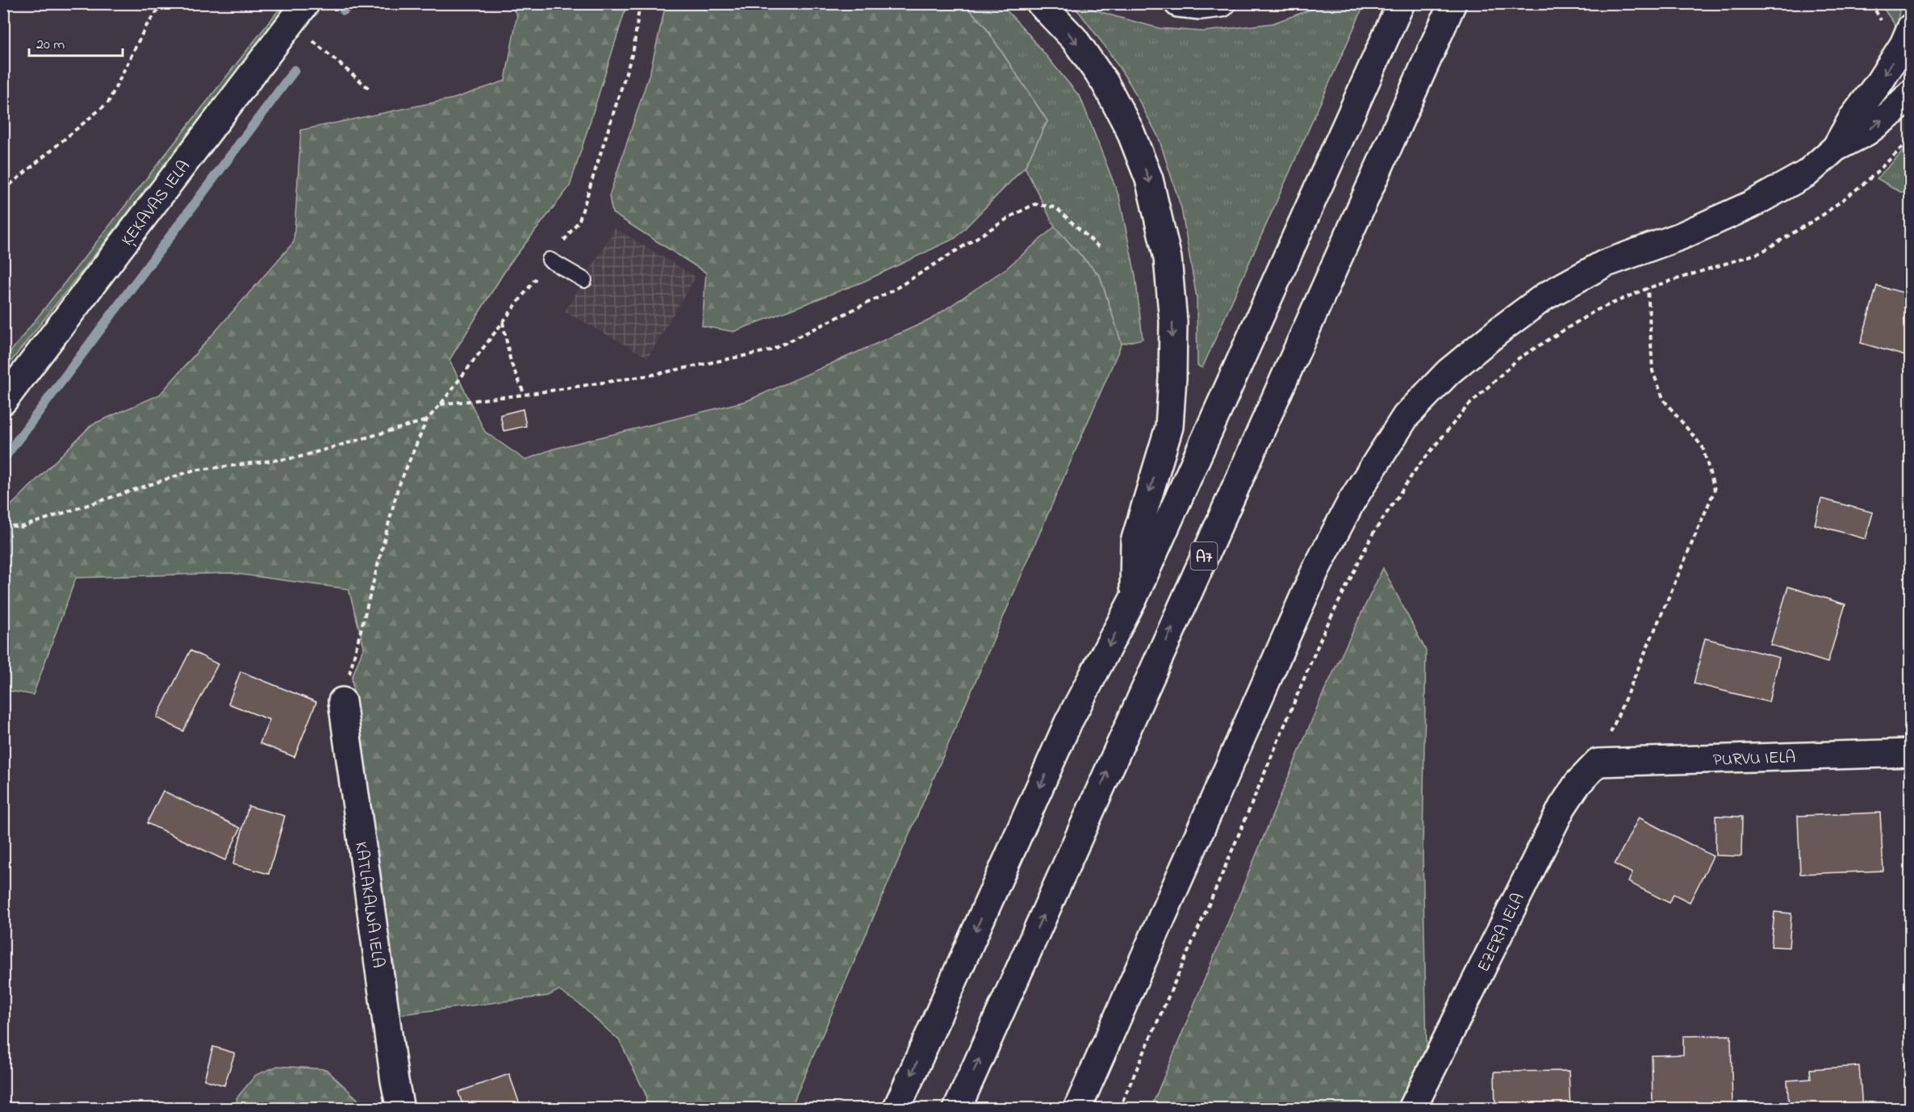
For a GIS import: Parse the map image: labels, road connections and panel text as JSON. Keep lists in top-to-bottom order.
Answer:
{
  "streets": {
    "main road": [
      "ĶEKAVAS IELA",
      "A7",
      "PURVU IELA",
      "KATLAKALNA IELA",
      "EZERA IELA"
    ]
  },
  "crossings": [
    ["PURVU IELA", "EZERA IELA"]
  ],
  "scale_bar": "20 m"
}
